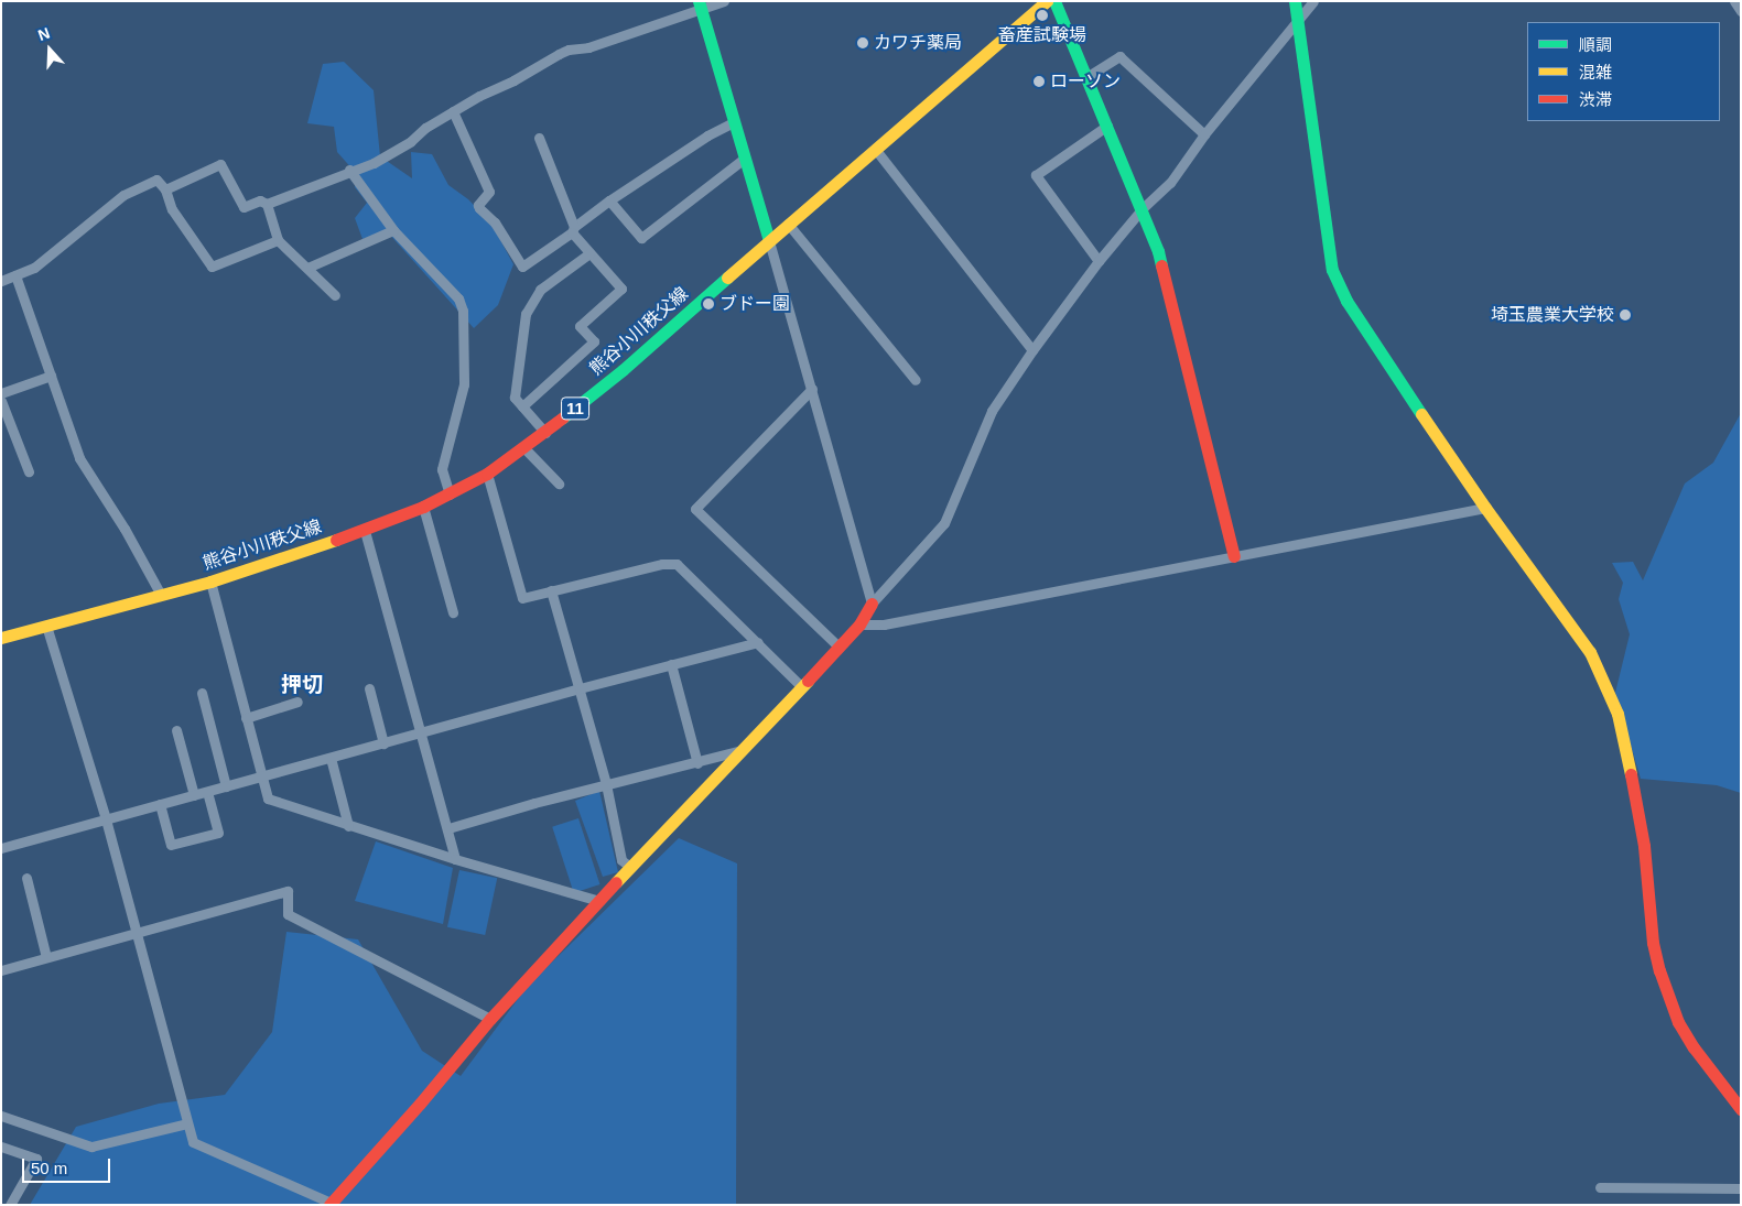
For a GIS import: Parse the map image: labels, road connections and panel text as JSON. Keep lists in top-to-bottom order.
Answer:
{
  "streets": {
    "street": ["熊谷小川秩父線", "11"]
  },
  "districts": ["押切"],
  "places": [
    "畜産試験場",
    "カワチ薬局",
    "ローソン",
    "ブドー園",
    "埼玉農業大学校"
  ],
  "legend": ["順調", "混雑", "渋滞"],
  "scale_bar": "50 m",
  "north": "top"
}
